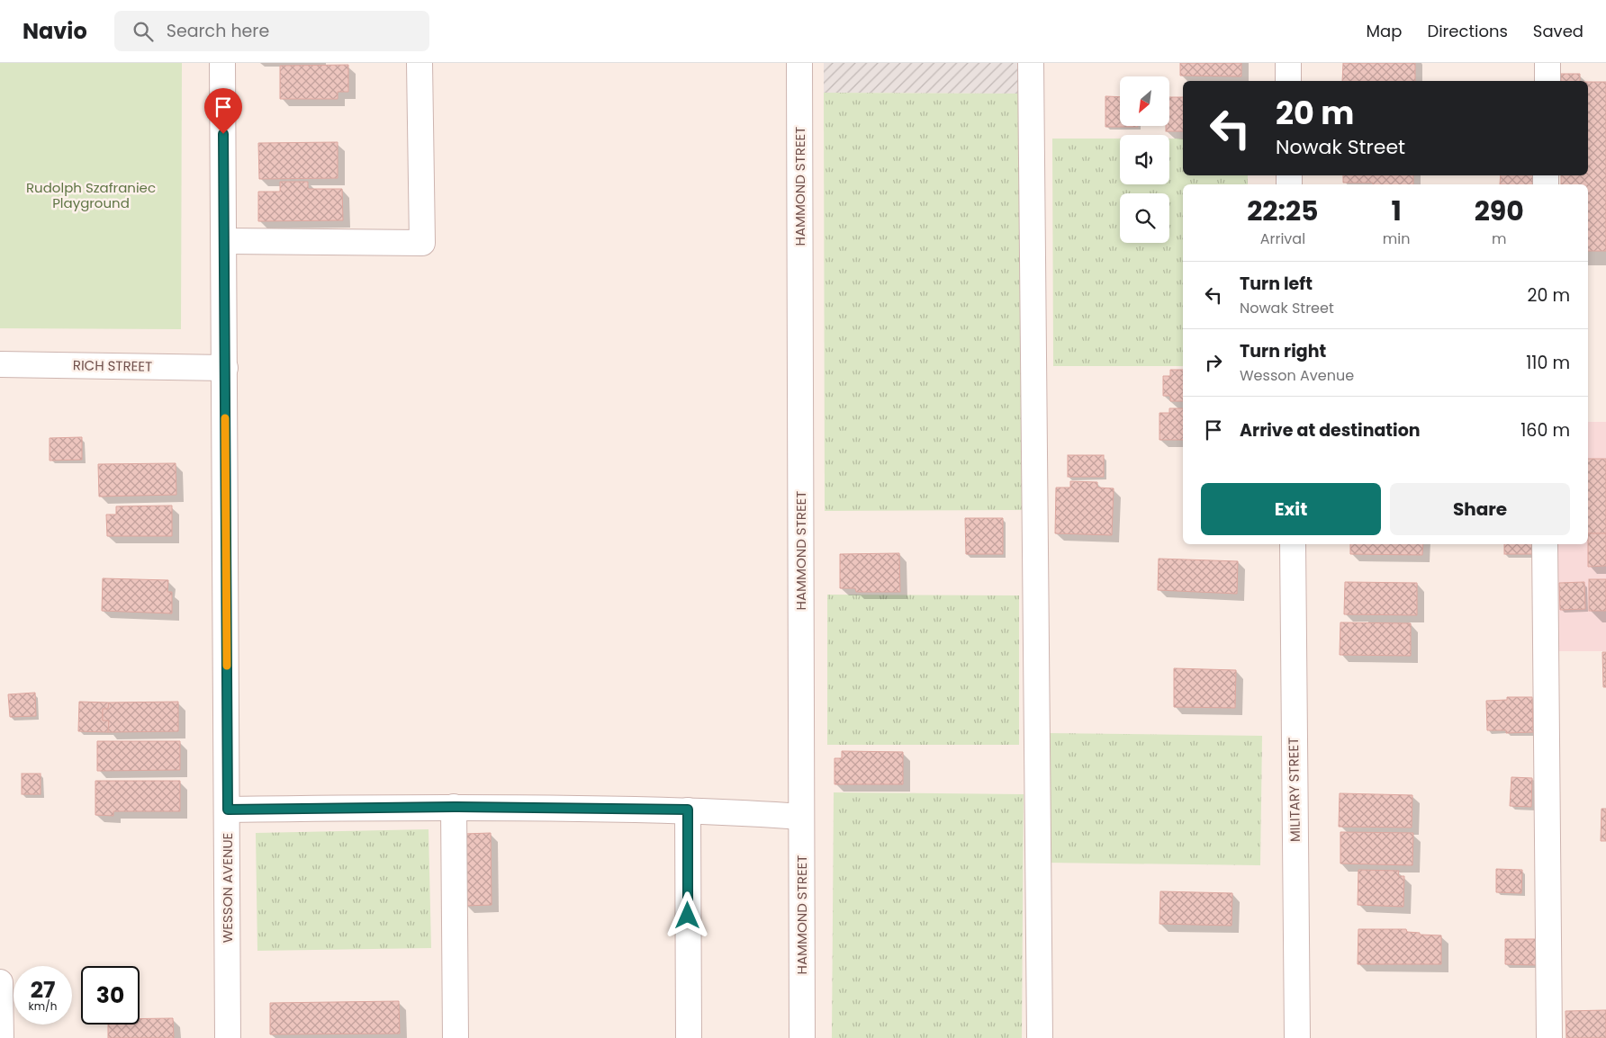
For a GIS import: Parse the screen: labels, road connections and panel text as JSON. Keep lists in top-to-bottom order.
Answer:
{
  "streets": {
    "street": [
      "HAMMOND STREET",
      "RICH STREET",
      "MILITARY STREET",
      "WESSON AVENUE"
    ]
  },
  "crossings": [
    ["RICH STREET", "WESSON AVENUE"]
  ],
  "parks": ["Rudolph Szafraniec Playground"],
  "north": "bottom left",
  "page": {
    "header": "Navio",
    "search": "Search here",
    "nav": ["Map", "Directions", "Saved"],
    "turn": ["20 m", "Nowak Street"],
    "eta": [
      "22:25",
      "Arrival",
      "1",
      "min",
      "290",
      "m"
    ],
    "list": [
      {
        "name": "Turn left",
        "note": "Nowak Street",
        "value": "20 m"
      },
      {
        "name": "Turn right",
        "note": "Wesson Avenue",
        "value": "110 m"
      },
      {
        "name": "Arrive at destination",
        "value": "160 m"
      }
    ],
    "buttons": ["Exit", "Share"],
    "speed": "27 km/h",
    "limit": "30"
  }
}
